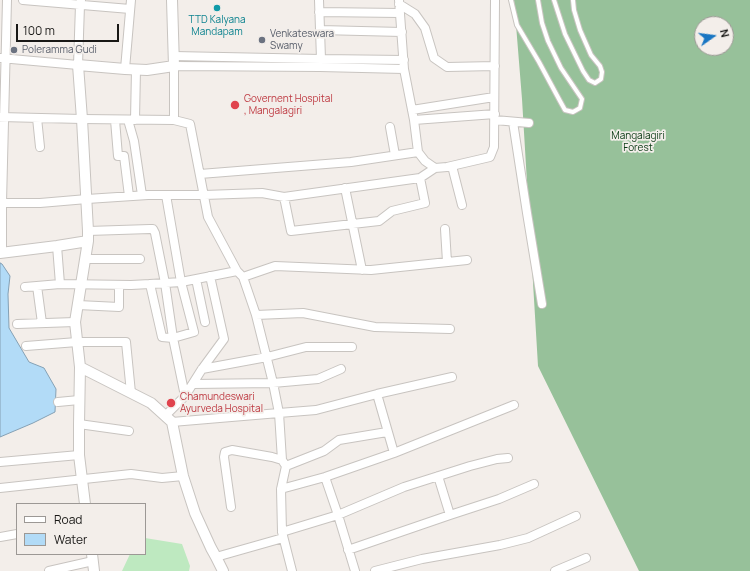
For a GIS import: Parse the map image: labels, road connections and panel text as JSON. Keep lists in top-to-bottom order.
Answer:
{
  "parks": ["Mangalagiri Forest"],
  "places": [
    "TTD Kalyana Mandapam",
    "Venkateswara Swamy",
    "Poleramma Gudi",
    "Governent Hospital , Mangalagiri",
    "Chamundeswari Ayurveda Hospital"
  ],
  "legend": ["Road", "Water"],
  "scale_bar": "100 m",
  "north": "right"
}
